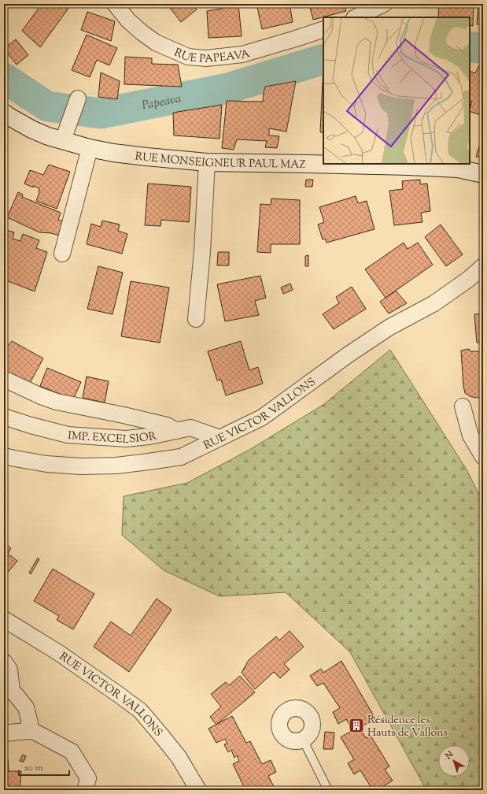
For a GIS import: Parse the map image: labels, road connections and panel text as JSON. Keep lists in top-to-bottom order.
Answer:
{
  "streets": {
    "main road": ["RUE MONSEIGNEUR PAUL MAZ"],
    "street": ["RUE PAPEAVA", "RUE VICTOR VALLONS", "IMP. EXCELSIOR"]
  },
  "crossings": [
    ["RUE VICTOR VALLONS", "IMP. EXCELSIOR"]
  ],
  "water": ["Papeava"],
  "places": {
    "building": ["Résidence les Hauts de Vallons"]
  },
  "scale_bar": "20 m",
  "north": "top left"
}
